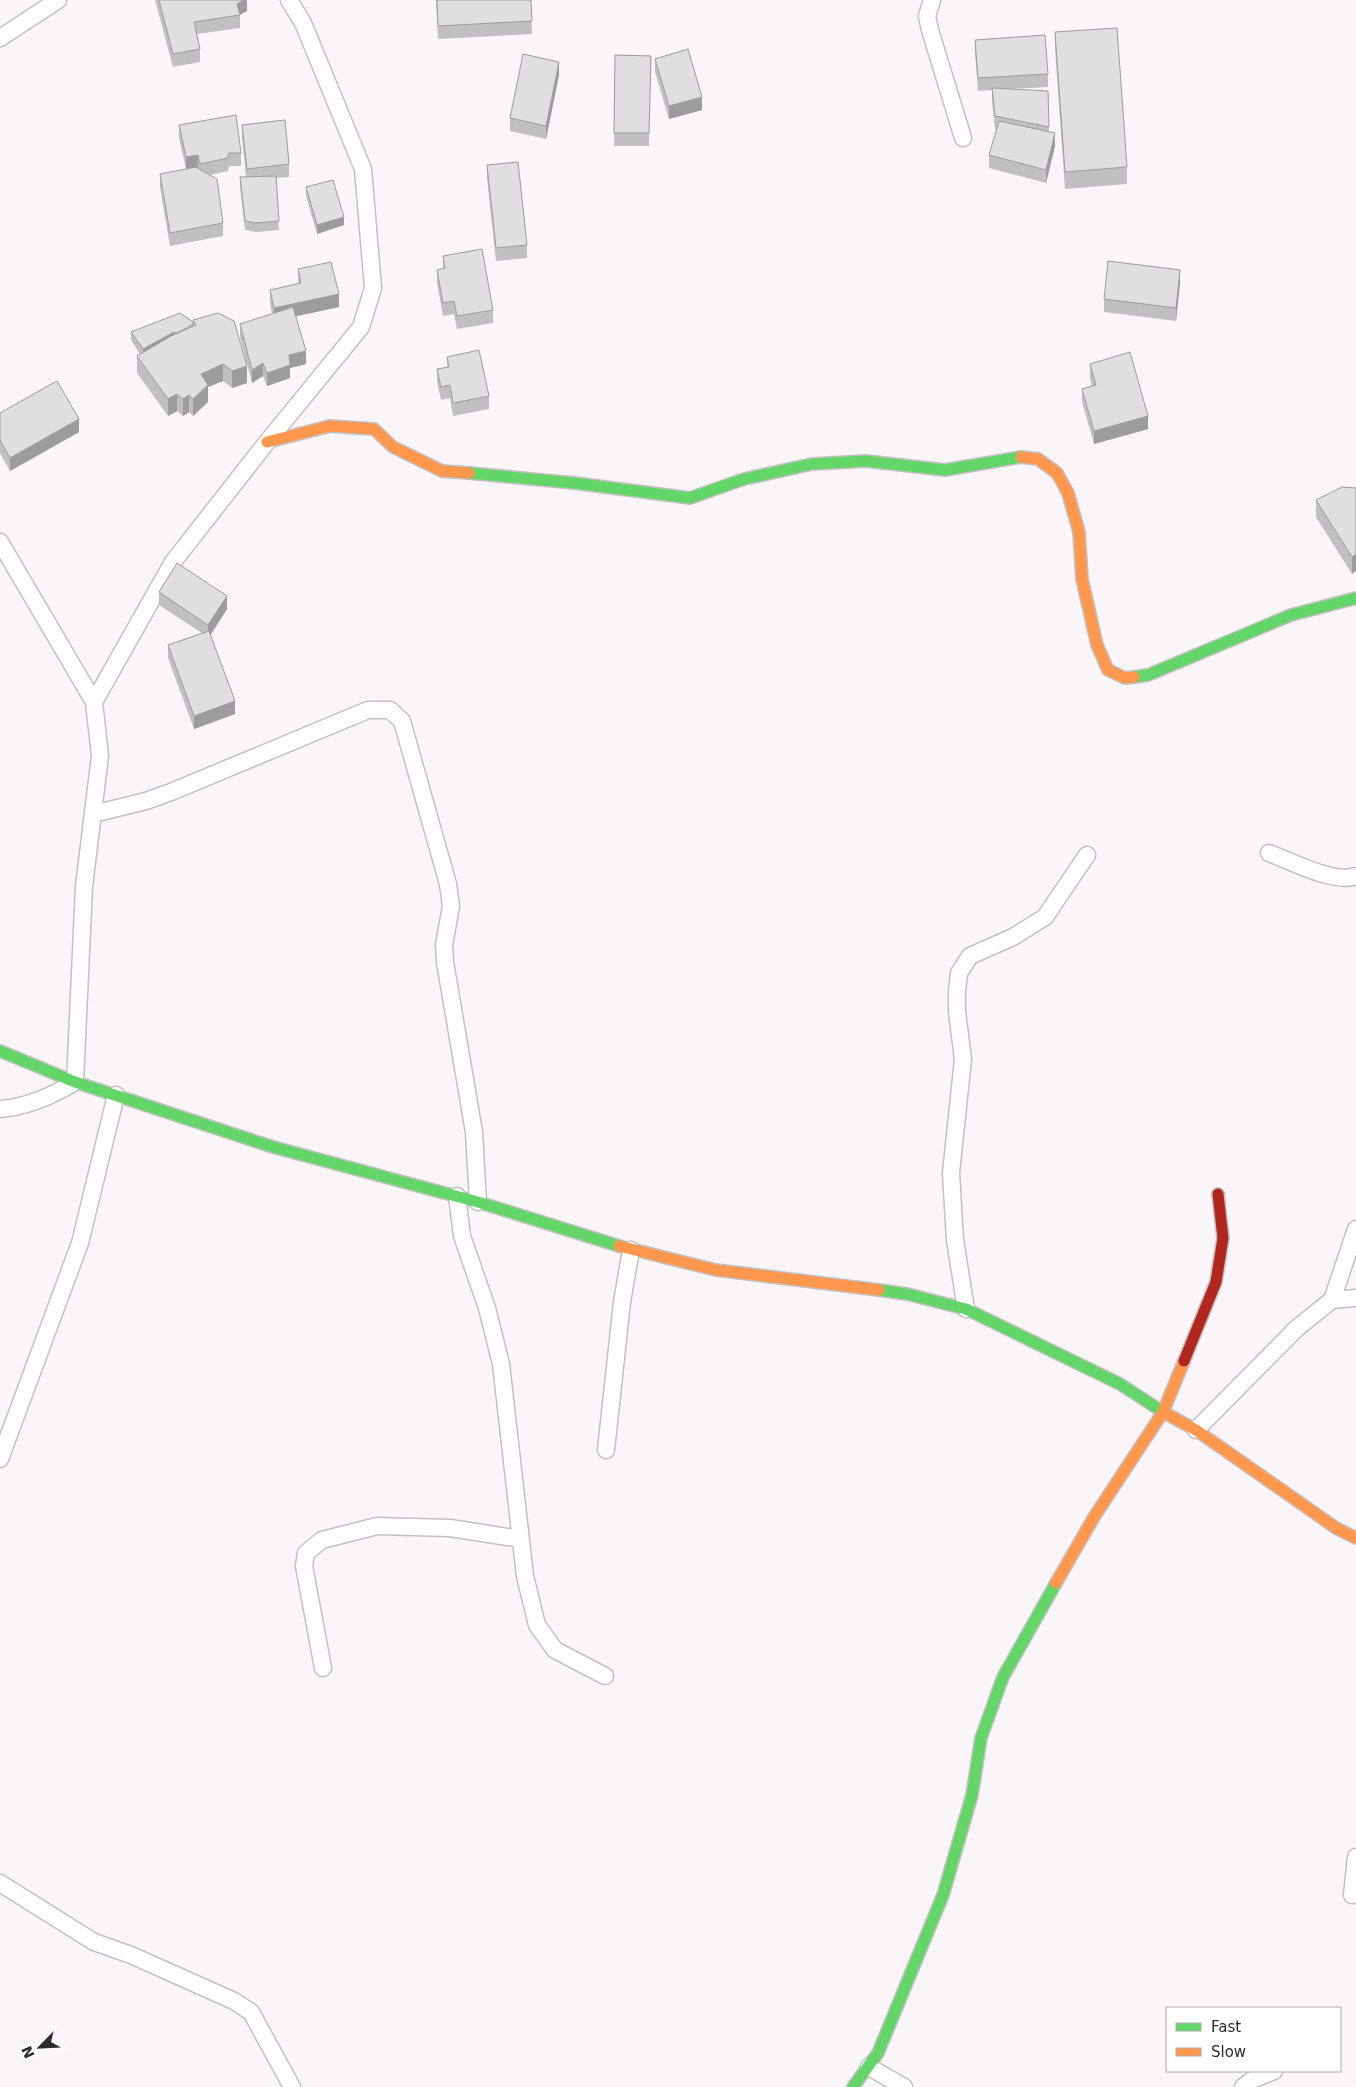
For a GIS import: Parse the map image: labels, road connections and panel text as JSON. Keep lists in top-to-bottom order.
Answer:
{
  "legend": ["Fast", "Slow"],
  "north": "bottom left"
}
